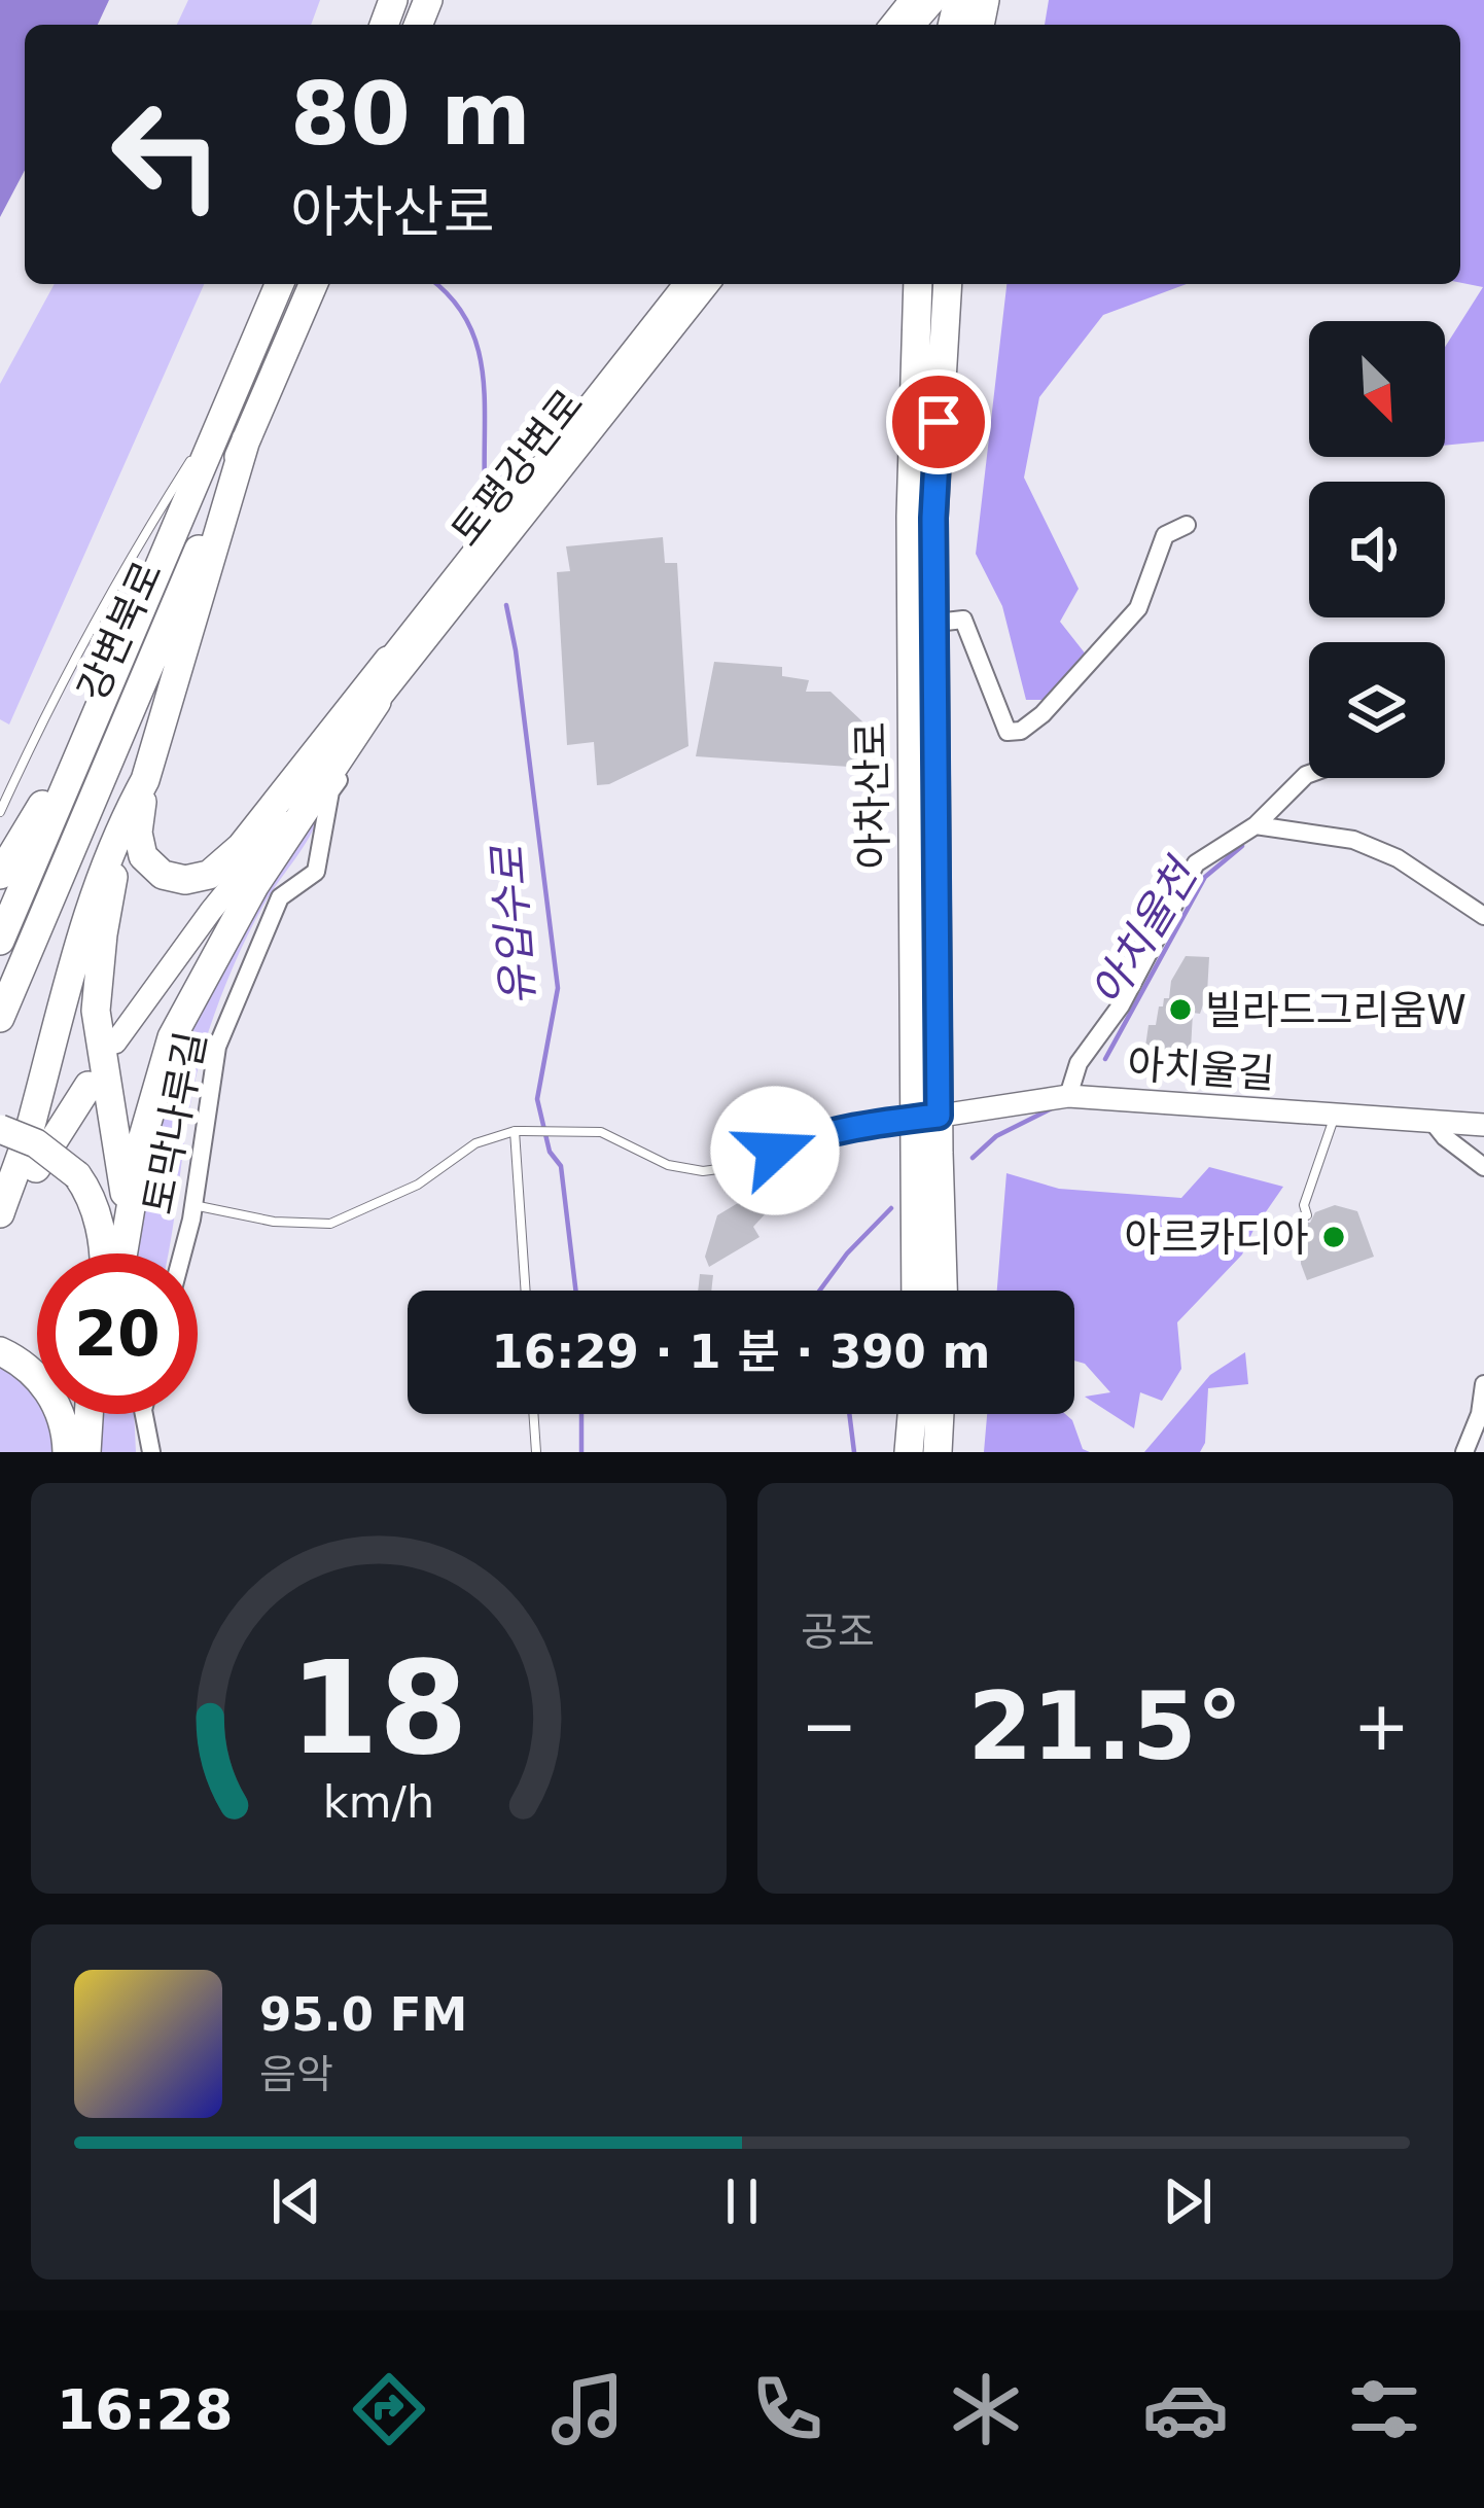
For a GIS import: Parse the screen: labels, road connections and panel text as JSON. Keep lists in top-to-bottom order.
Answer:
{
  "streets": {
    "main road": ["강변북로", "아차산로"],
    "street": ["토평강변로", "아치울길", "토막나루길"]
  },
  "crossings": [
    ["토평강변로", "토막나루길"],
    ["아차산로", "아치울길"]
  ],
  "water": ["유입수로", "아치울천"],
  "places": ["빌라드그리움W", "아르카디아"],
  "north": "bottom right",
  "page": {
    "turn": ["80 m", "아차산로"],
    "limit": "20",
    "trip": "16:29 · 1 분 · 390 m",
    "tile": "공조",
    "heat": ["−", "21.5°", "+"],
    "song": ["95.0 FM", "음악"],
    "tabs": "16:28",
    "gauge": ["18", "km/h"]
  }
}
